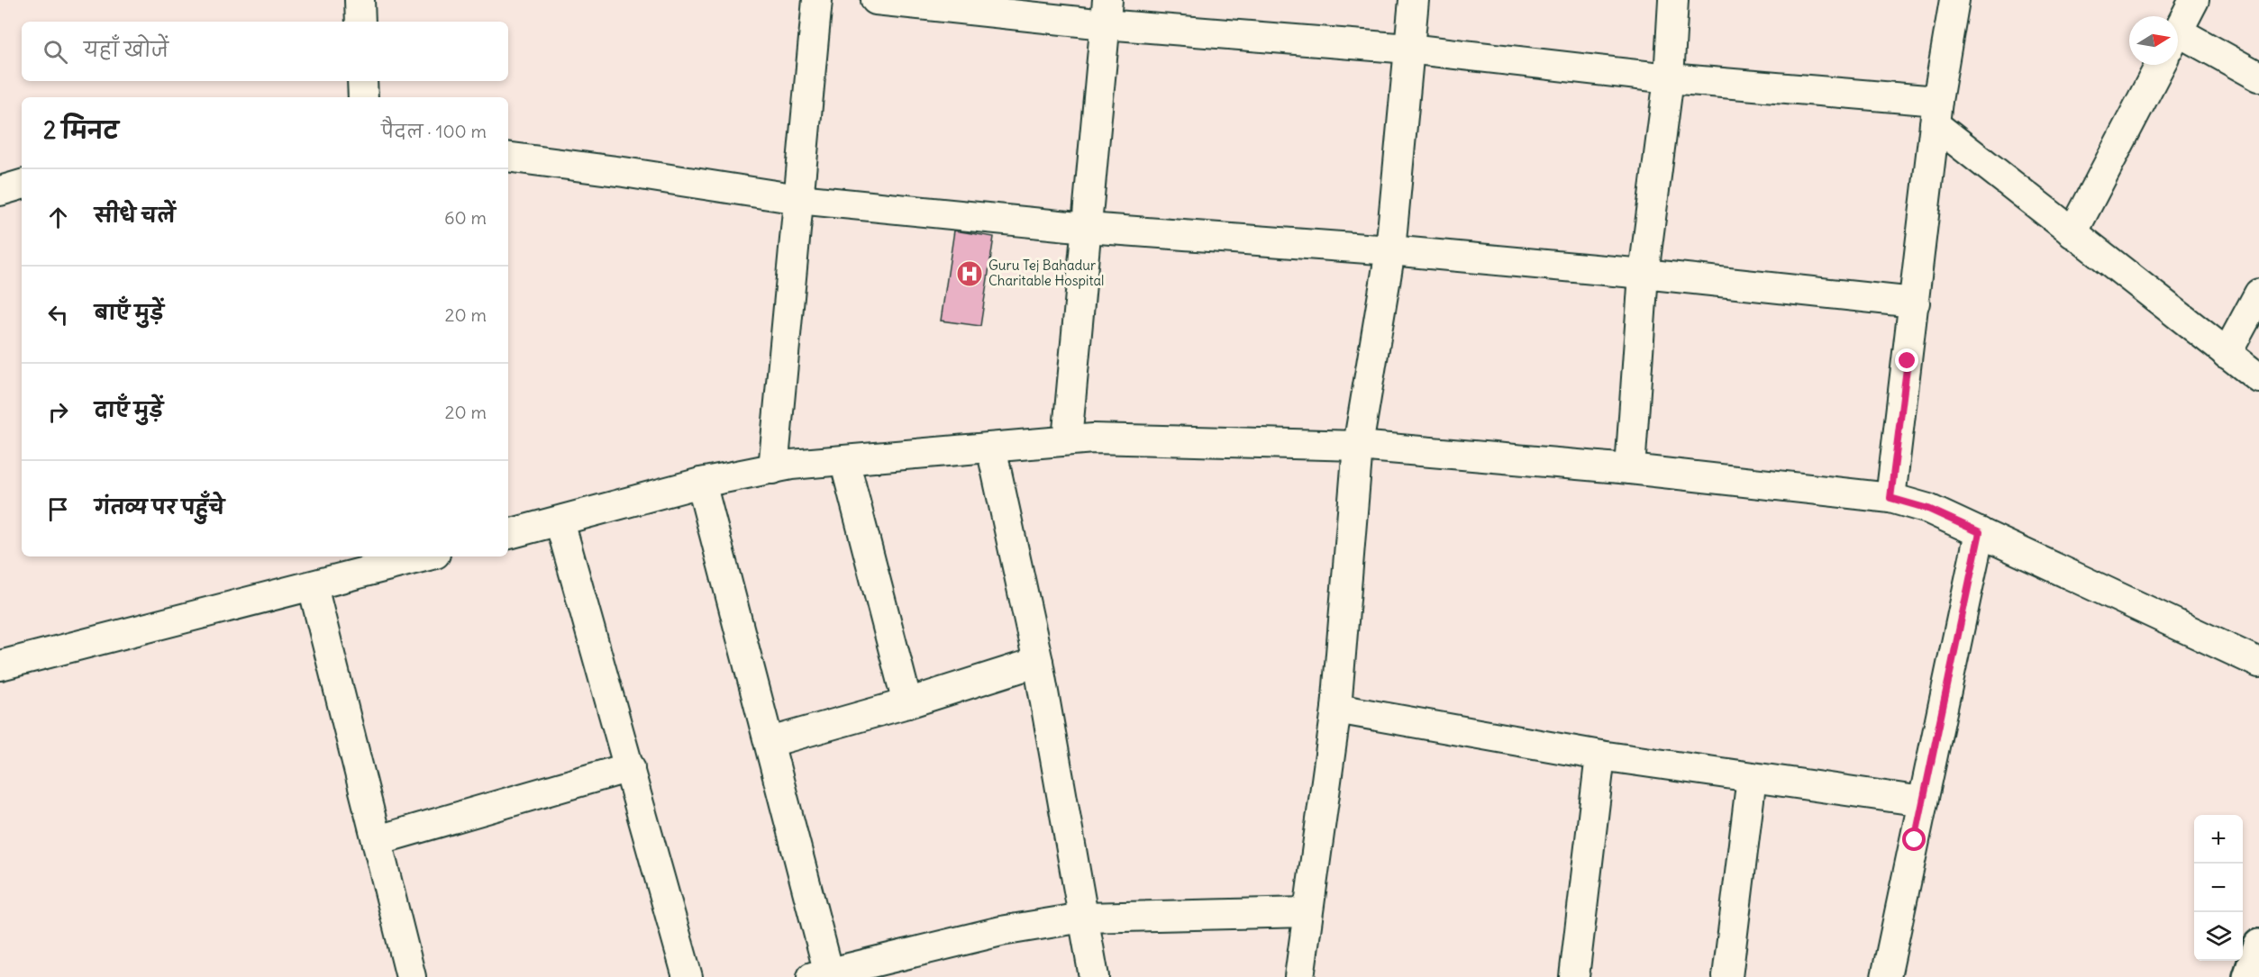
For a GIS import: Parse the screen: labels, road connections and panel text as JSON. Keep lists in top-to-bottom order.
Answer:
{
  "places": {
    "hospital": ["Guru Tej Bahadur Charitable Hospital"]
  },
  "north": "right",
  "page": {
    "search": "यहाँ खोजें",
    "heading": ["2 मिनट", "पैदल · 100 m"],
    "list": [
      ["सीधे चलें", "60 m"],
      ["बाएँ मुड़ें", "20 m"],
      ["दाएँ मुड़ें", "20 m"],
      "गंतव्य पर पहुँचे"
    ],
    "map_buttons": ["+", "−"]
  }
}
